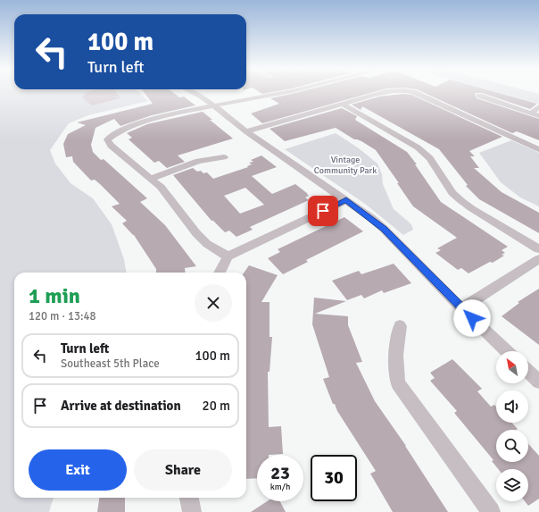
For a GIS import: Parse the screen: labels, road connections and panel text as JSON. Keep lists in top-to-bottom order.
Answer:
{
  "parks": ["Vintage Community Park"],
  "north": "top left",
  "page": {
    "turn": ["100 m", "Turn left"],
    "heading": ["1 min", "120 m · 13:48"],
    "list": [
      {
        "name": "Turn left",
        "note": "Southeast 5th Place",
        "value": "100 m"
      },
      {
        "name": "Arrive at destination",
        "value": "20 m"
      }
    ],
    "buttons": ["Exit", "Share"],
    "speed": "23 km/h",
    "limit": "30"
  }
}
